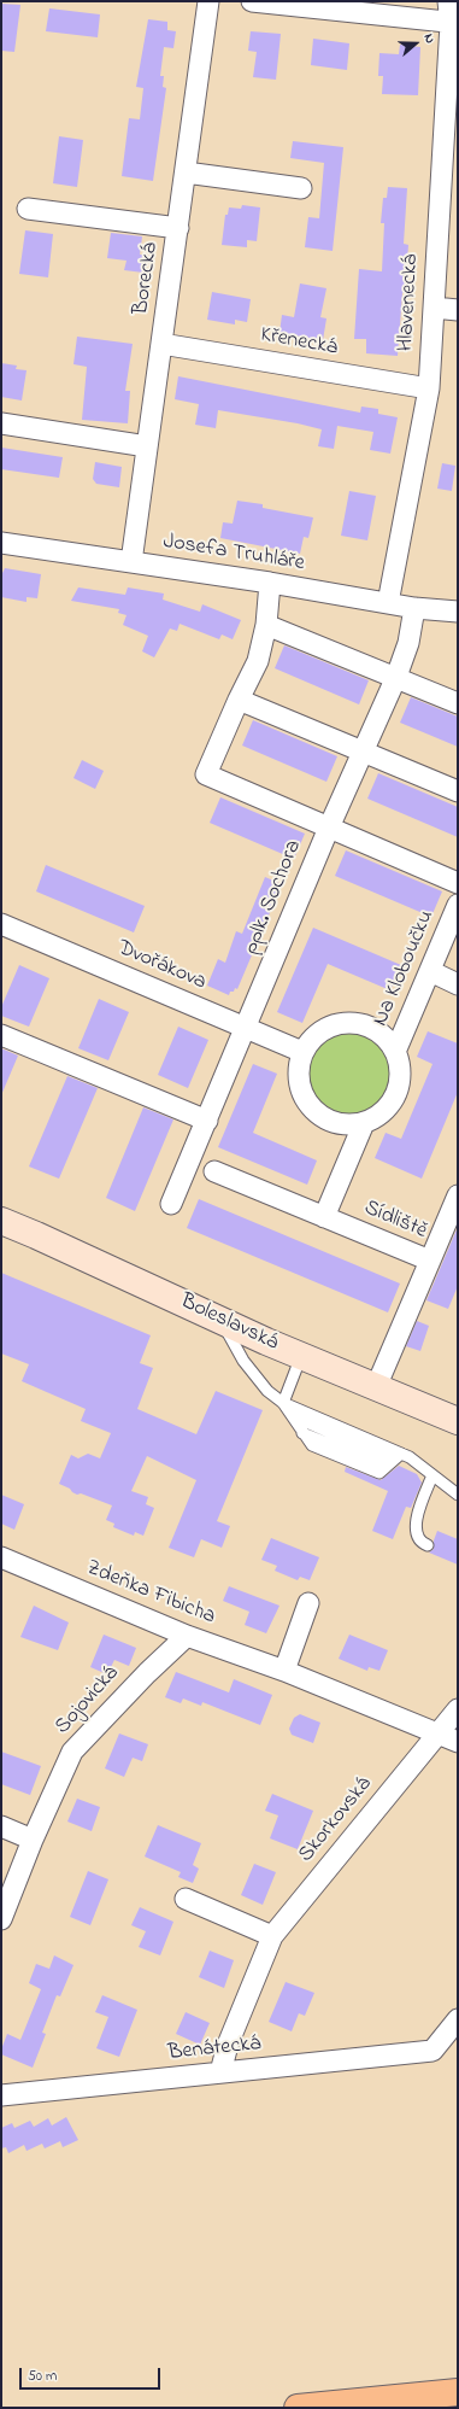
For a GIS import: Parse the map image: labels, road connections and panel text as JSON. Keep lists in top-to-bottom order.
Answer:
{
  "streets": {
    "main road": ["Boleslavská"],
    "street": [
      "Borecká",
      "Hlavenecká",
      "Křenecká",
      "Josefa Truhláře",
      "pplk. Sochora",
      "Dvořákova",
      "Na Kloboučku",
      "Sídliště",
      "Zdeňka Fibicha",
      "Sojovická",
      "Skorkovská",
      "Benátecká"
    ]
  },
  "crossings": [
    ["Borecká", "Křenecká"],
    ["Borecká", "Josefa Truhláře"],
    ["Hlavenecká", "Křenecká"],
    ["Hlavenecká", "Josefa Truhláře"],
    ["Josefa Truhláře", "pplk. Sochora"],
    ["pplk. Sochora", "Dvořákova"],
    ["Dvořákova", "Na Kloboučku"],
    ["Sídliště", "Boleslavská"],
    ["Zdeňka Fibicha", "Sojovická"],
    ["Zdeňka Fibicha", "Skorkovská"],
    ["Skorkovská", "Benátecká"]
  ],
  "scale_bar": "50 m",
  "north": "right"
}
